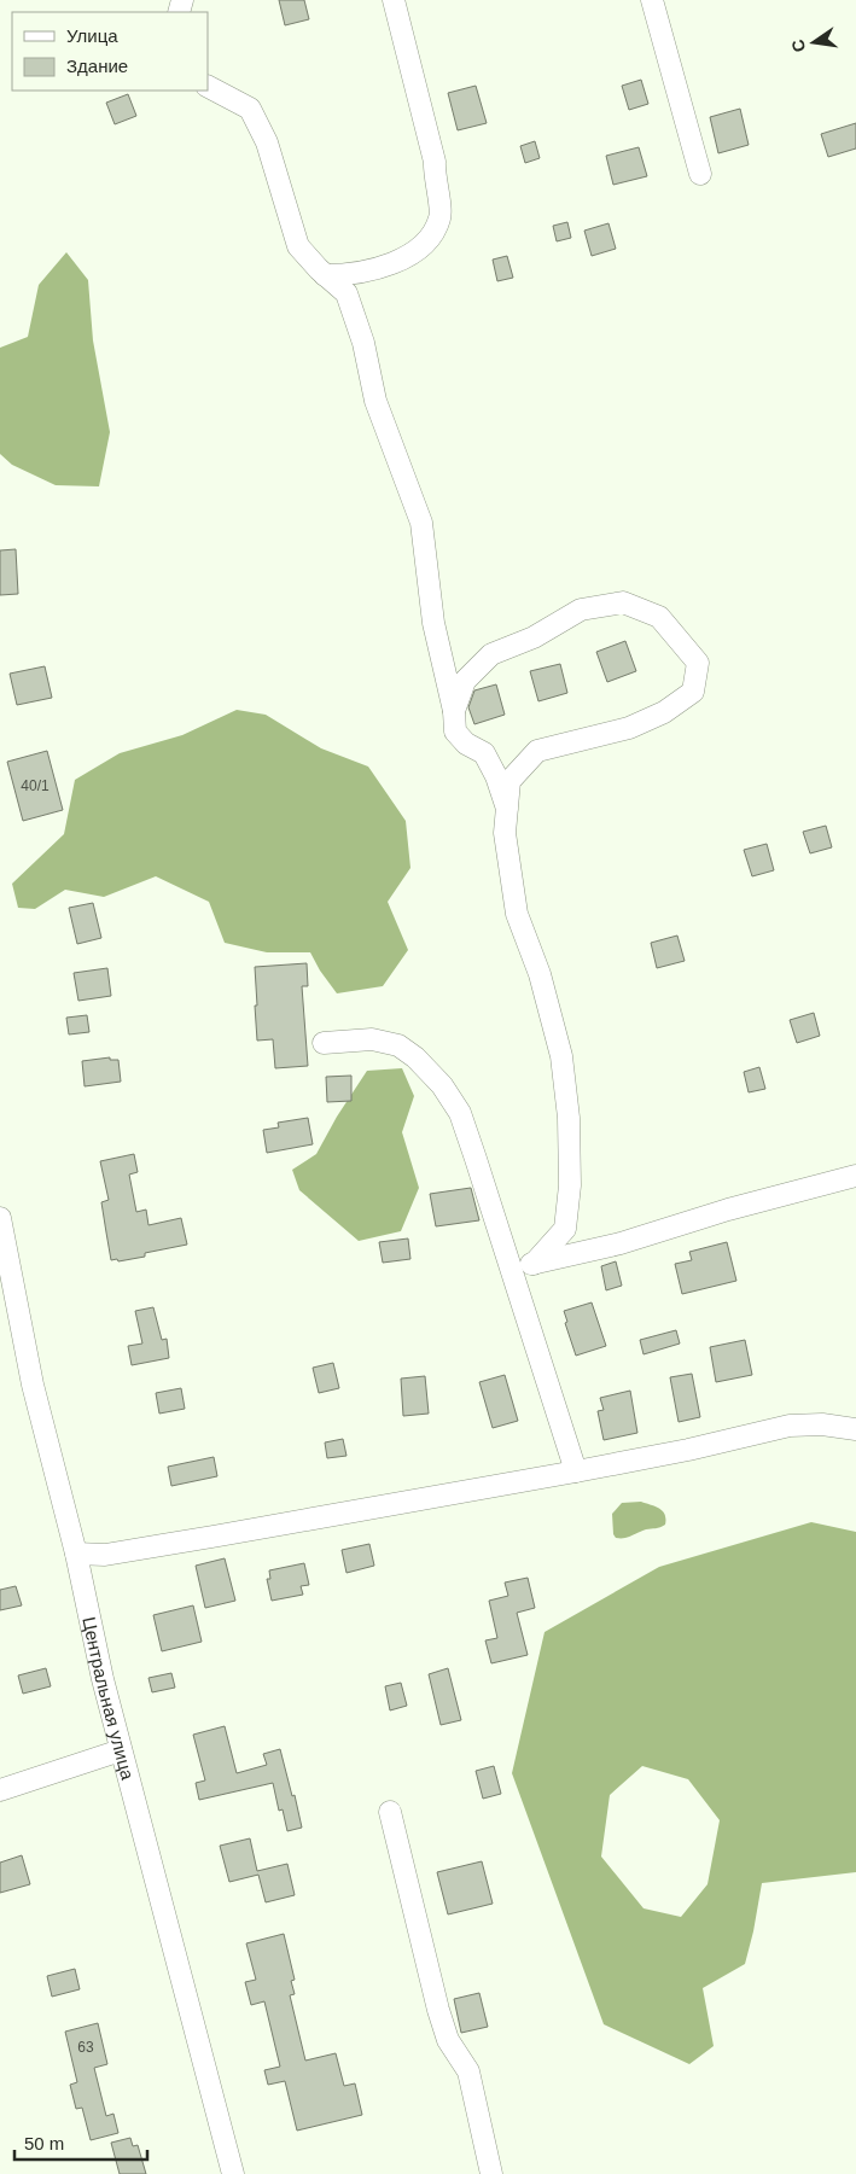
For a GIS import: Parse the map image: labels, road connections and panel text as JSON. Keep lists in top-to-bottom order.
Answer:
{
  "streets": {
    "street": ["Центральная улица"]
  },
  "house_numbers": ["40/1", "63"],
  "legend": ["Улица", "Здание"],
  "scale_bar": "50 m",
  "north": "left"
}
